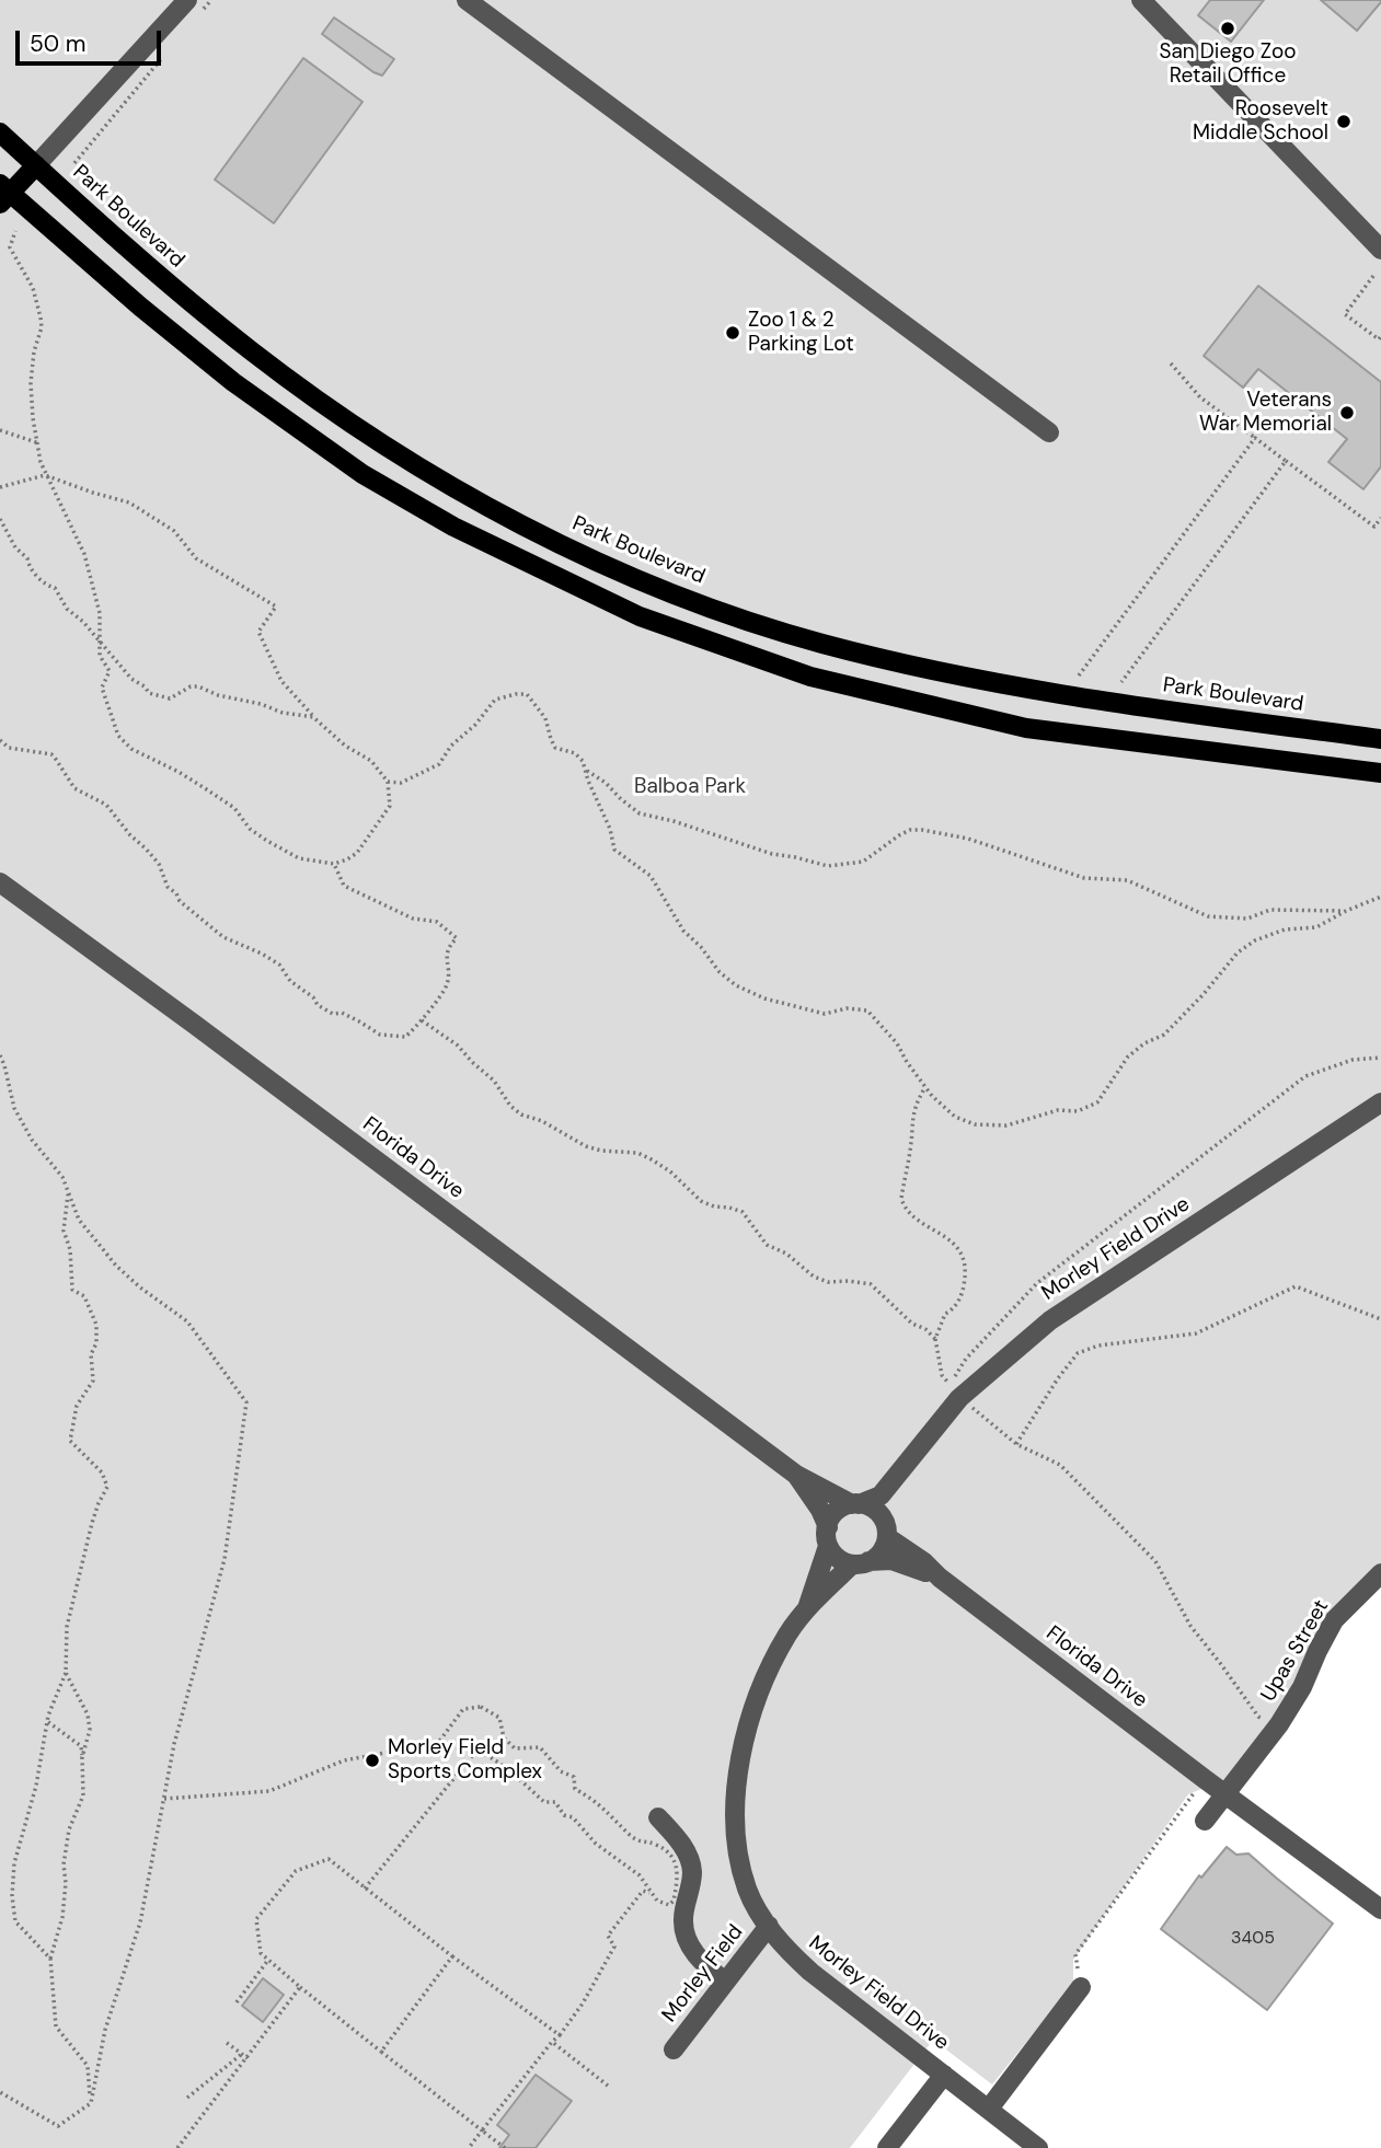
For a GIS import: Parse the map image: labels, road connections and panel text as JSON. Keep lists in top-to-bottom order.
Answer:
{
  "streets": {
    "main road": ["Park Boulevard"],
    "street": [
      "Florida Drive",
      "Morley Field Drive",
      "Upas Street",
      "Morley Field"
    ]
  },
  "crossings": [
    ["Florida Drive", "Morley Field Drive"],
    ["Florida Drive", "Upas Street"],
    ["Morley Field Drive", "Morley Field"]
  ],
  "parks": ["Balboa Park"],
  "places": [
    "San Diego Zoo Retail Office",
    "Roosevelt Middle School",
    "Zoo 1 & 2 Parking Lot",
    "Veterans War Memorial",
    "Morley Field Sports Complex"
  ],
  "house_numbers": ["3405"],
  "scale_bar": "50 m"
}
